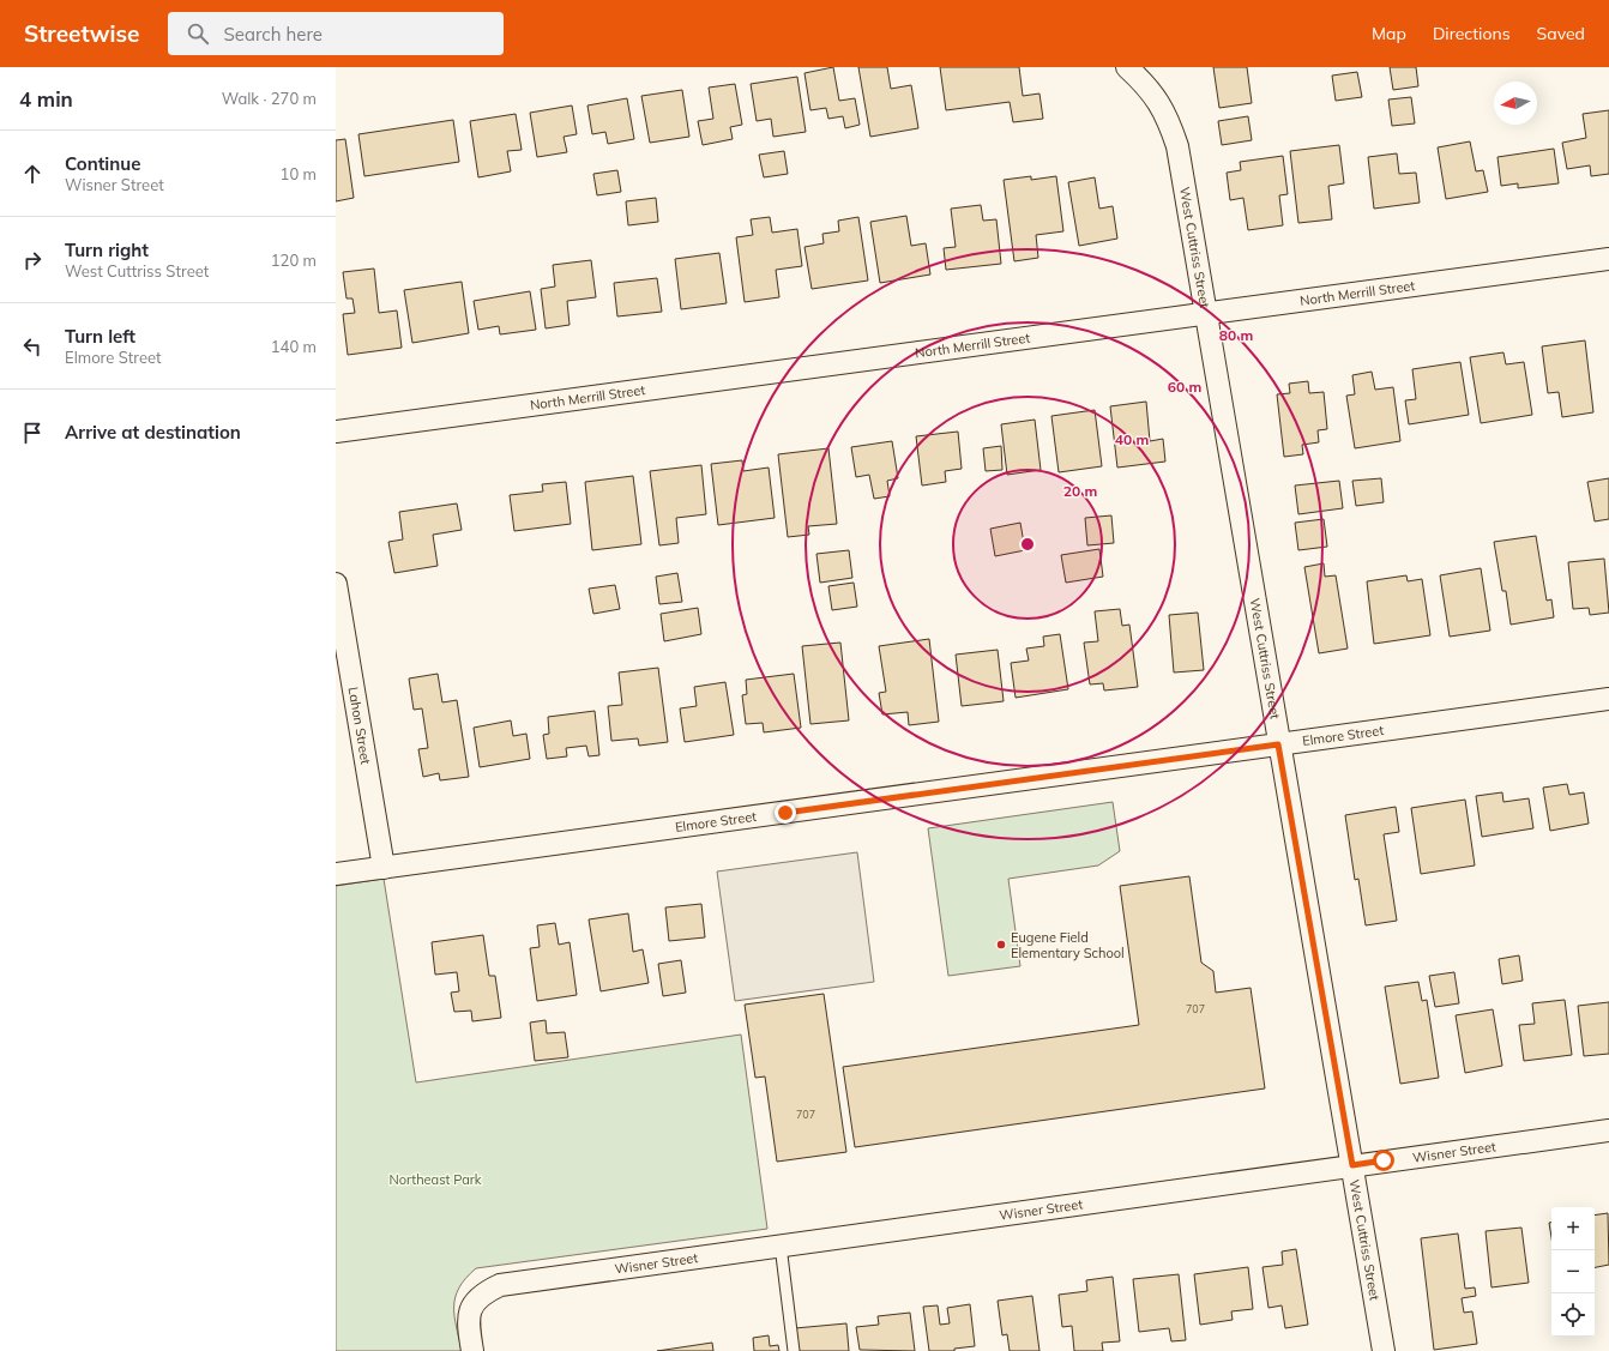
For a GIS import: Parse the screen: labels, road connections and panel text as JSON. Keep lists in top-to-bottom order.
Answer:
{
  "streets": {
    "street": [
      "West Cuttriss Street",
      "North Merrill Street",
      "Lahon Street",
      "Elmore Street",
      "Wisner Street"
    ]
  },
  "crossings": [
    ["West Cuttriss Street", "North Merrill Street"],
    ["West Cuttriss Street", "Elmore Street"],
    ["West Cuttriss Street", "Wisner Street"],
    ["Lahon Street", "Elmore Street"]
  ],
  "parks": ["Northeast Park"],
  "places": ["Eugene Field Elementary School"],
  "house_numbers": ["707", "707"],
  "north": "left",
  "page": {
    "header": "Streetwise",
    "search": "Search here",
    "nav": ["Map", "Directions", "Saved"],
    "heading": ["4 min", "Walk · 270 m"],
    "list": [
      ["Continue", "Wisner Street", "10 m"],
      ["Turn right", "West Cuttriss Street", "120 m"],
      ["Turn left", "Elmore Street", "140 m"],
      "Arrive at destination"
    ],
    "map_buttons": ["+", "−"]
  },
  "rings": [
    "80 m",
    "60 m",
    "40 m",
    "20 m"
  ]
}
